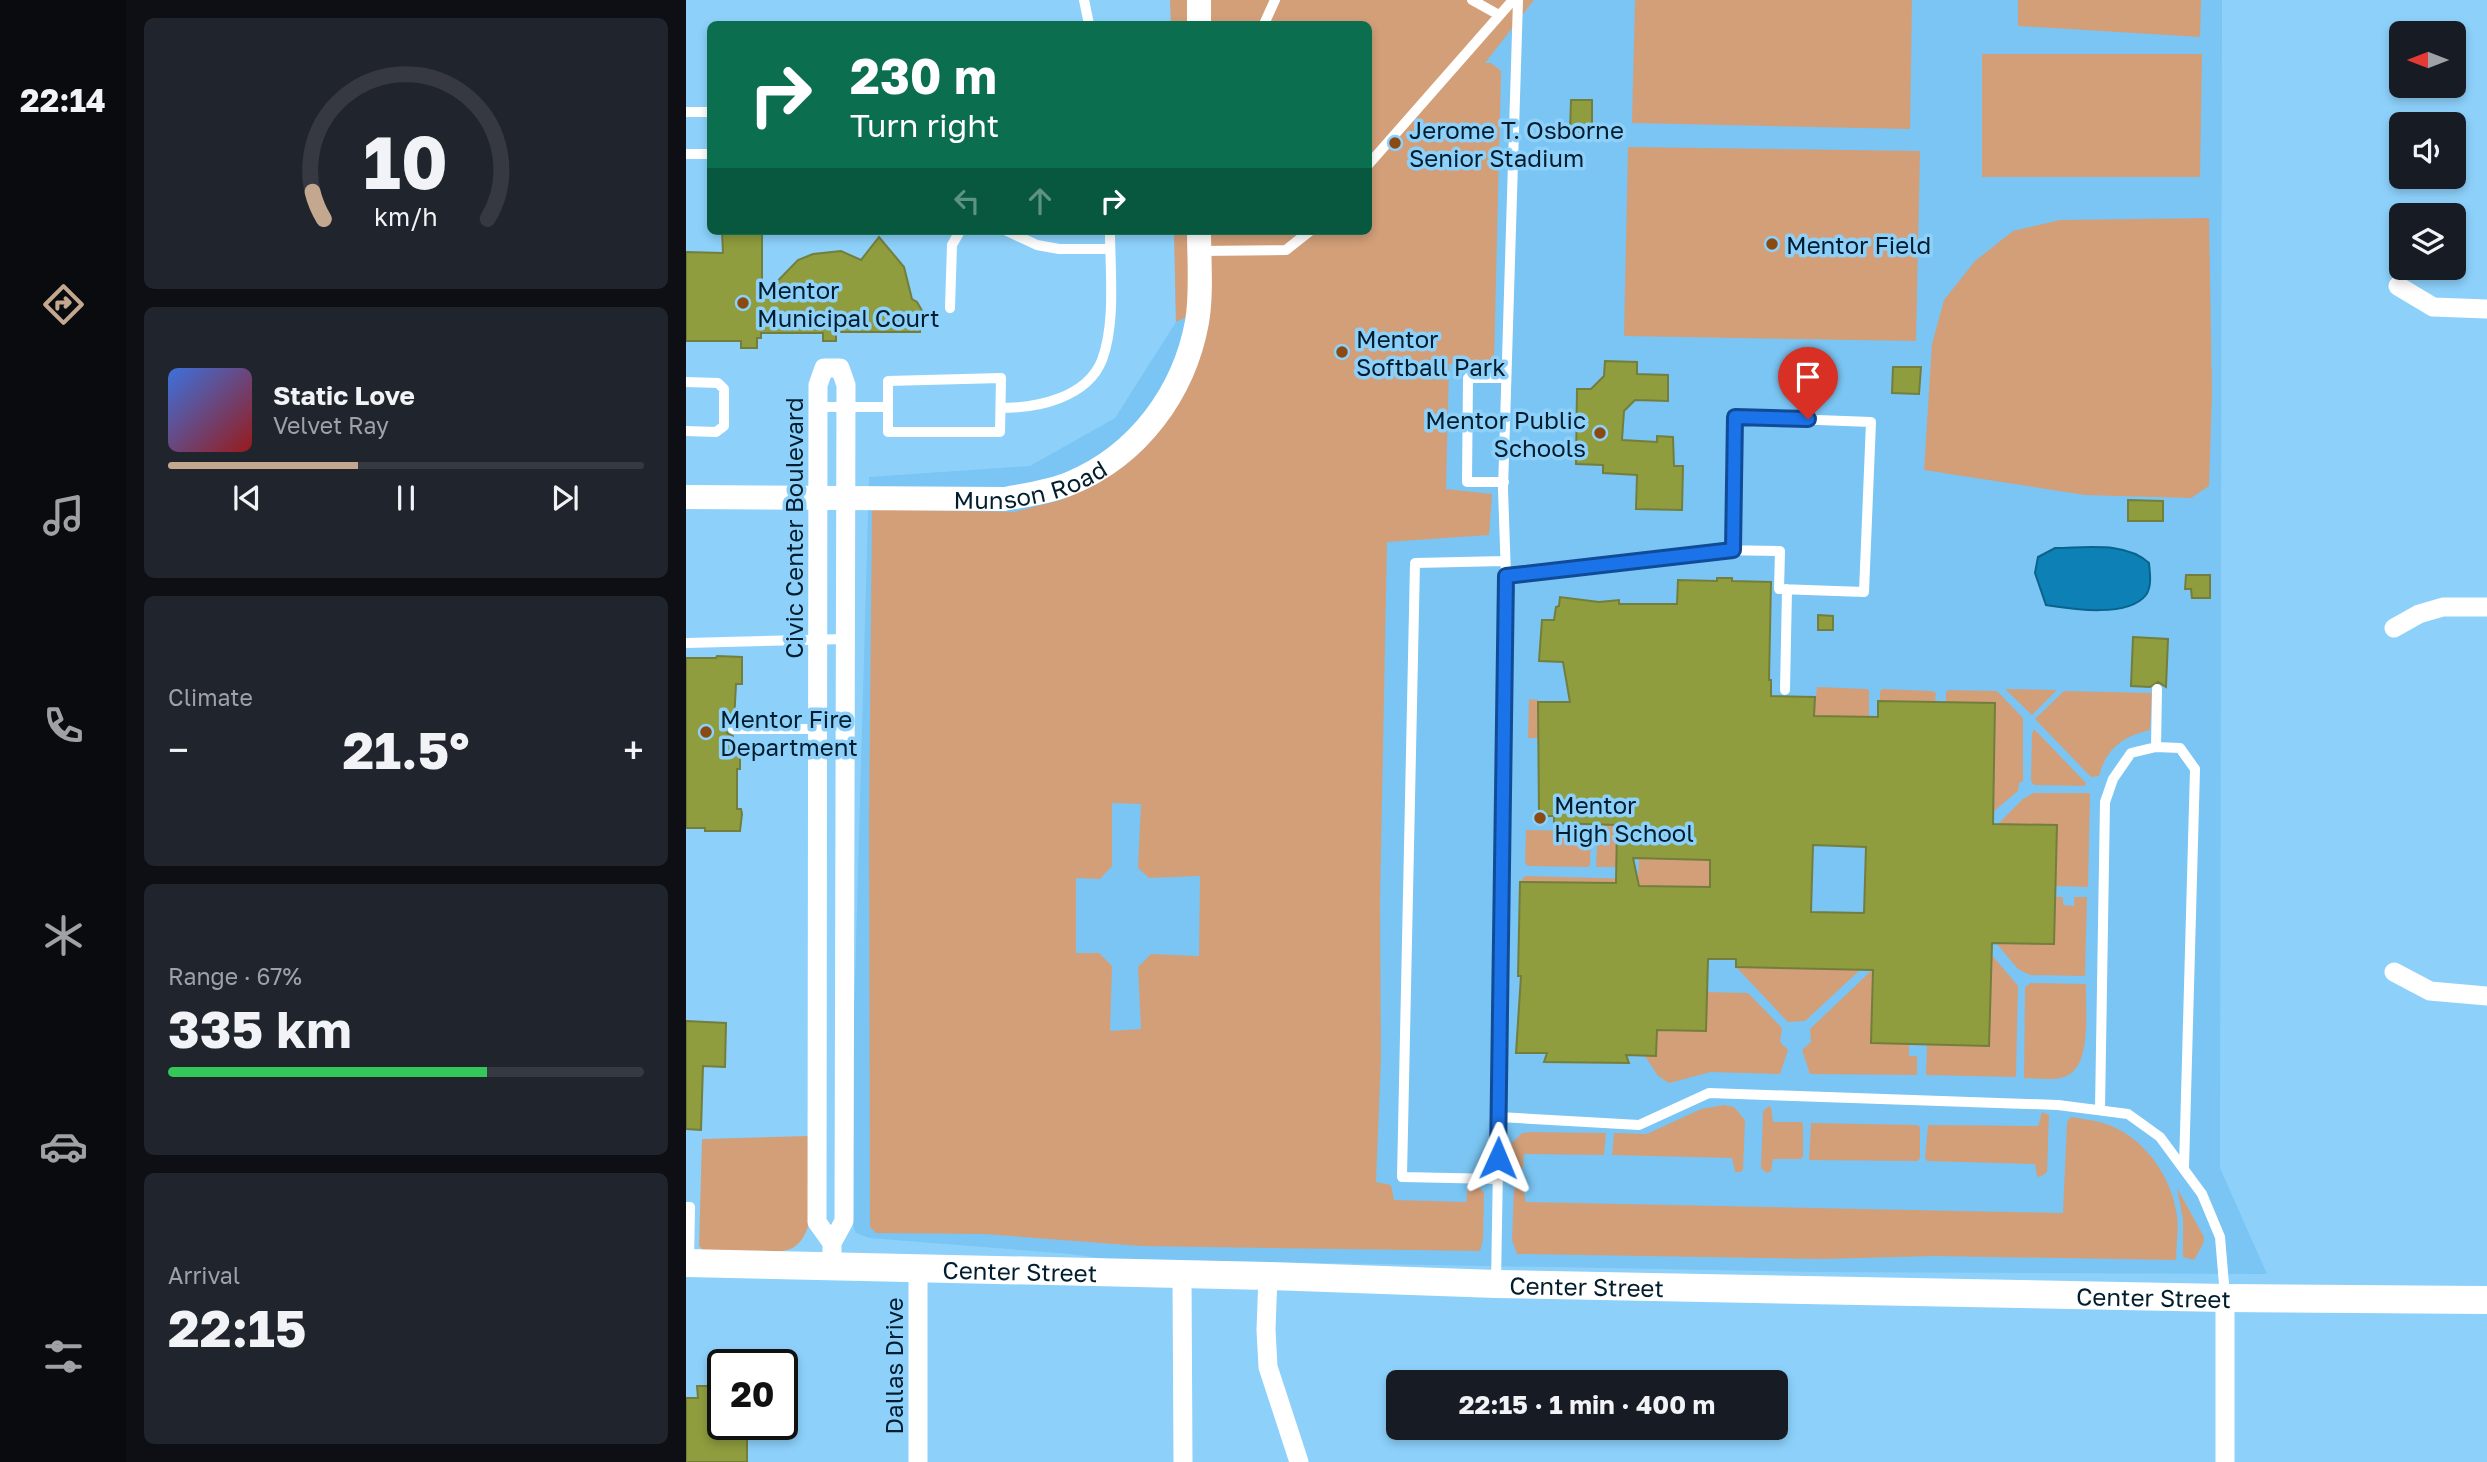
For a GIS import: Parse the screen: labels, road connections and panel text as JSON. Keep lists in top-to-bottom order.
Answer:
{
  "streets": {
    "main road": ["Center Street"],
    "street": ["Munson Road", "Civic Center Boulevard", "Dallas Drive"]
  },
  "crossings": [
    ["Munson Road", "Civic Center Boulevard"],
    ["Civic Center Boulevard", "Center Street"],
    ["Center Street", "Dallas Drive"]
  ],
  "places": [
    "Jerome T. Osborne Senior Stadium",
    "Mentor Field",
    "Mentor Municipal Court",
    "Mentor Softball Park",
    "Mentor Public Schools",
    "Mentor Fire Department",
    "Mentor High School"
  ],
  "north": "left",
  "page": {
    "tabs": "22:14",
    "turn": ["230 m", "Turn right"],
    "song": ["Static Love", "Velvet Ray"],
    "tile": [
      "Climate",
      ["Range · 67%", "335 km"],
      ["Arrival", "22:15"]
    ],
    "heat": ["−", "21.5°", "+"],
    "limit": "20",
    "trip": "22:15 · 1 min · 400 m",
    "gauge": ["10", "km/h"]
  }
}
